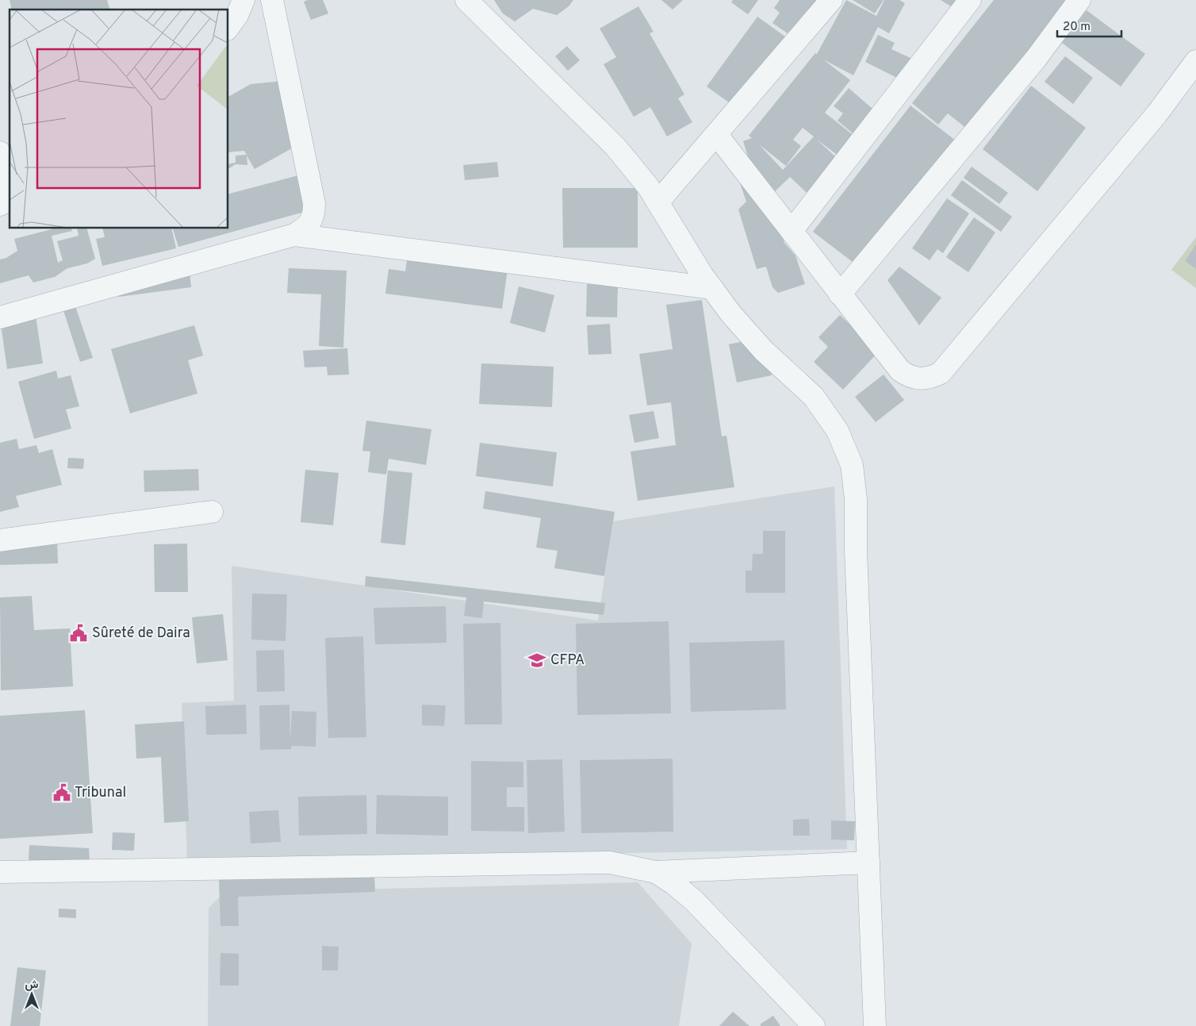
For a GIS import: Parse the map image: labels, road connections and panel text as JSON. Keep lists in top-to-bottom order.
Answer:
{
  "places": {
    "public building": ["Sûreté de Daira", "Tribunal"],
    "school or university": ["CFPA"]
  },
  "scale_bar": "20 m",
  "north": "top"
}
